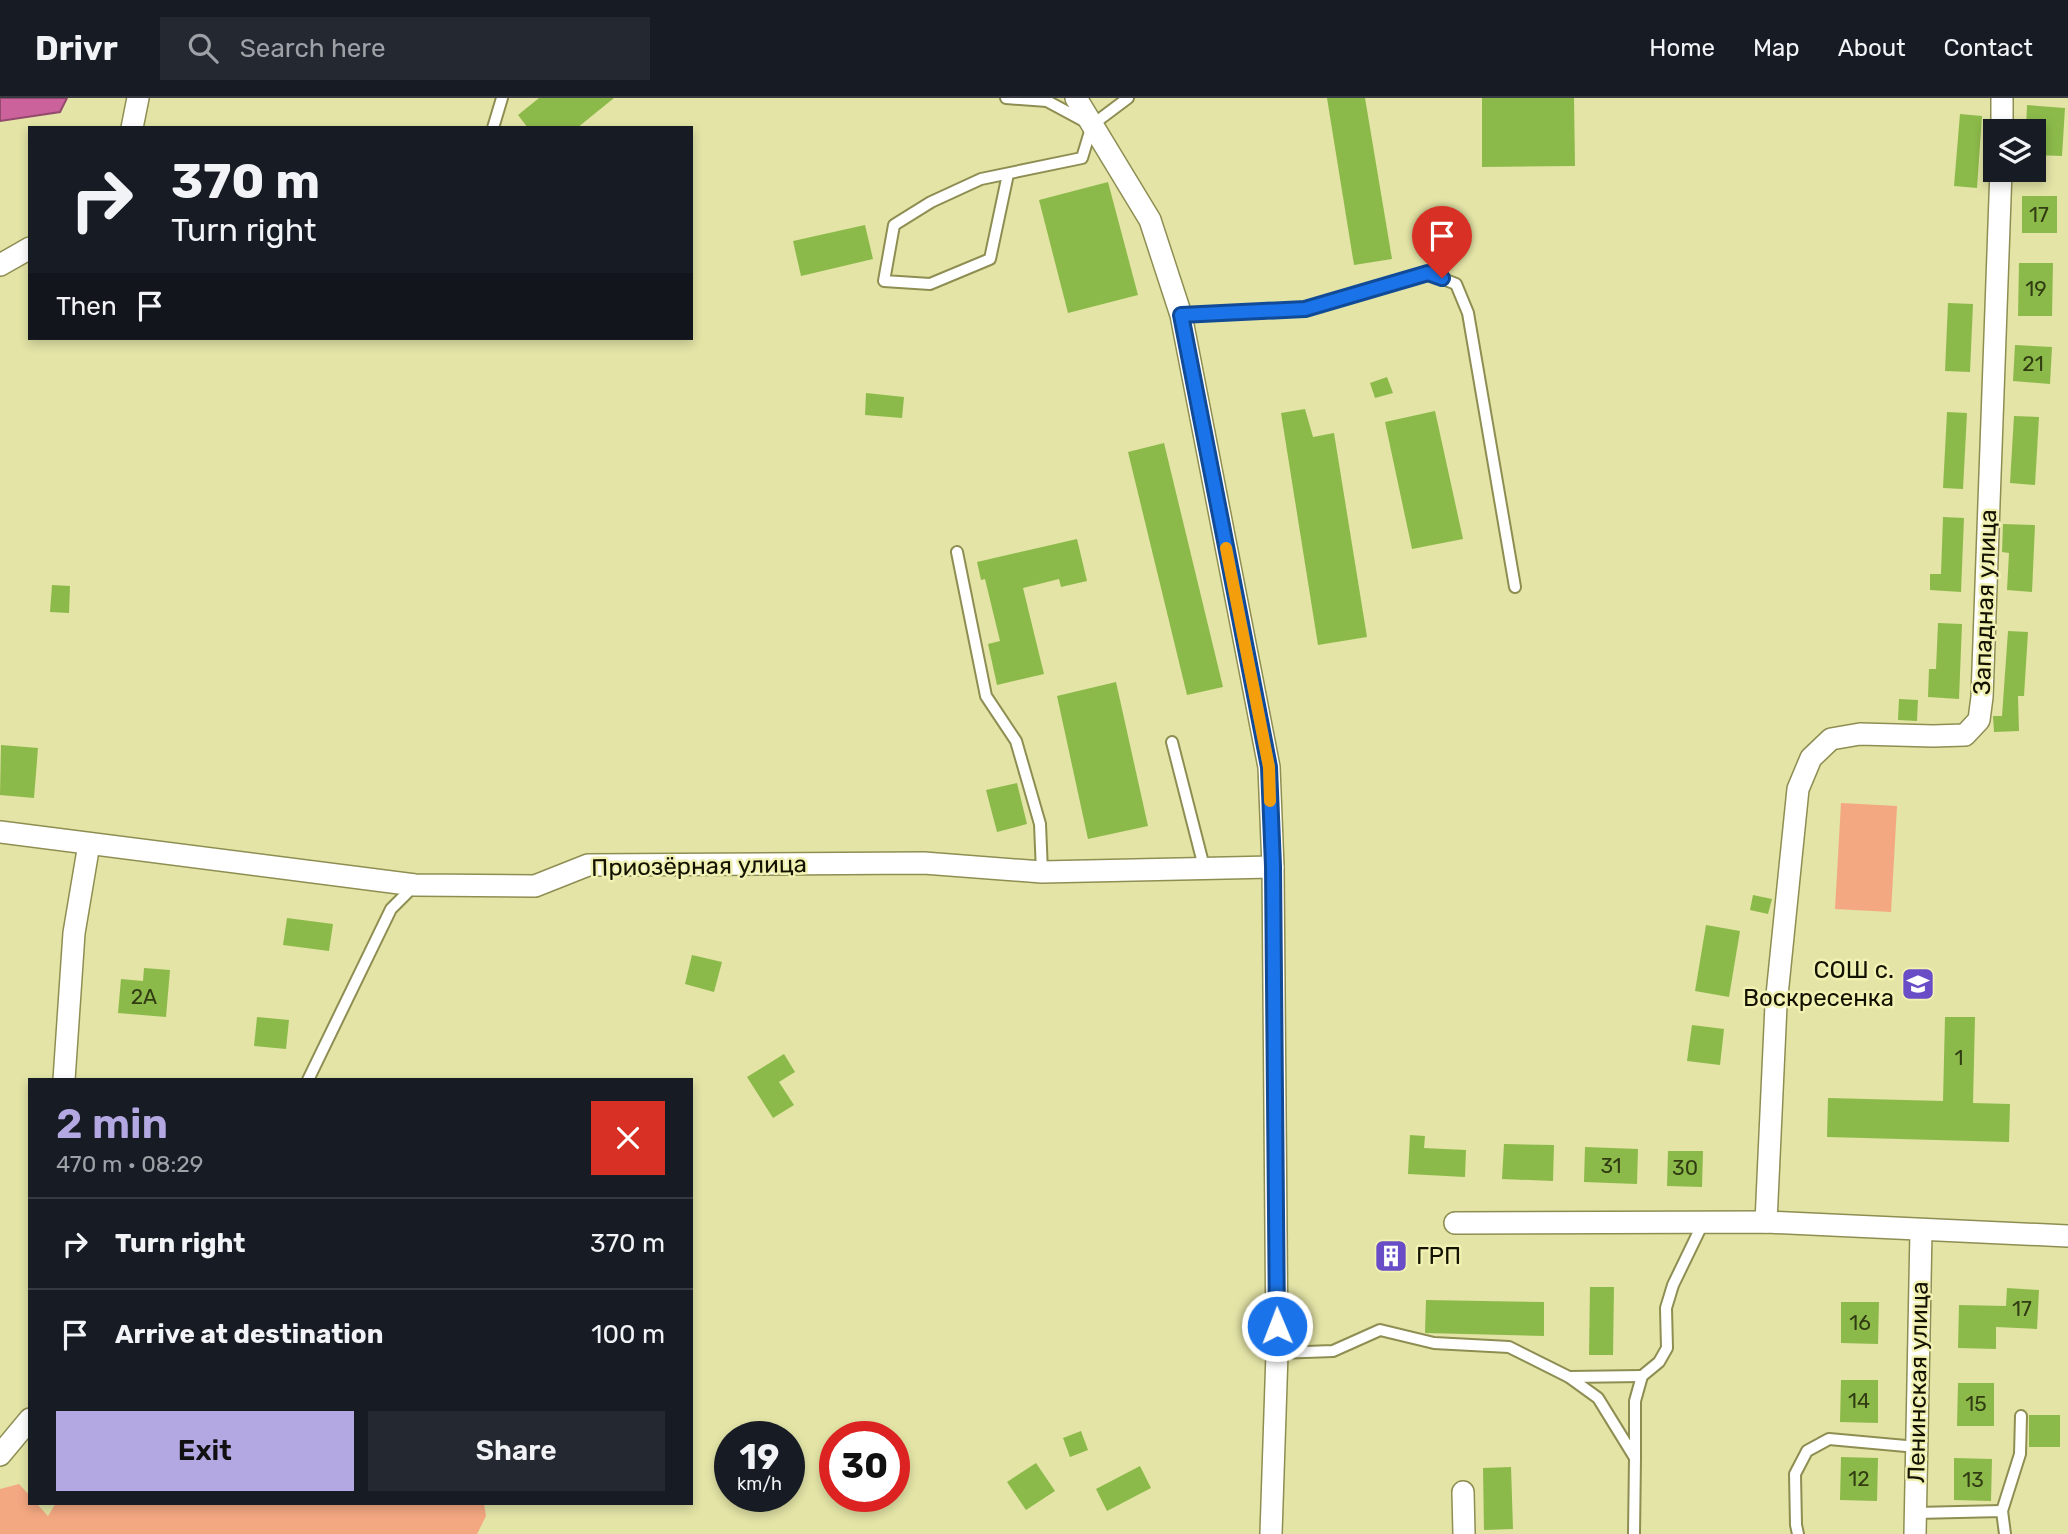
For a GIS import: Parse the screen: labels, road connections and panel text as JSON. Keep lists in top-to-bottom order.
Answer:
{
  "streets": {
    "street": ["Западная улица", "Приозёрная улица", "Ленинская улица"]
  },
  "places": {
    "school or university": ["СОШ с. Воскресенка"],
    "building": ["ГРП"]
  },
  "house_numbers": [
    "17",
    "19",
    "21",
    "2А",
    "1",
    "31",
    "30",
    "17",
    "16",
    "14",
    "15",
    "12",
    "13"
  ],
  "page": {
    "header": "Drivr",
    "search": "Search here",
    "nav": [
      "Home",
      "Map",
      "About",
      "Contact"
    ],
    "turn": ["370 m", "Turn right"],
    "then": "Then",
    "heading": ["2 min", "470 m · 08:29"],
    "list": [
      {
        "name": "Turn right",
        "value": "370 m"
      },
      {
        "name": "Arrive at destination",
        "value": "100 m"
      }
    ],
    "buttons": ["Exit", "Share"],
    "speed": "19 km/h",
    "limit": "30"
  }
}
